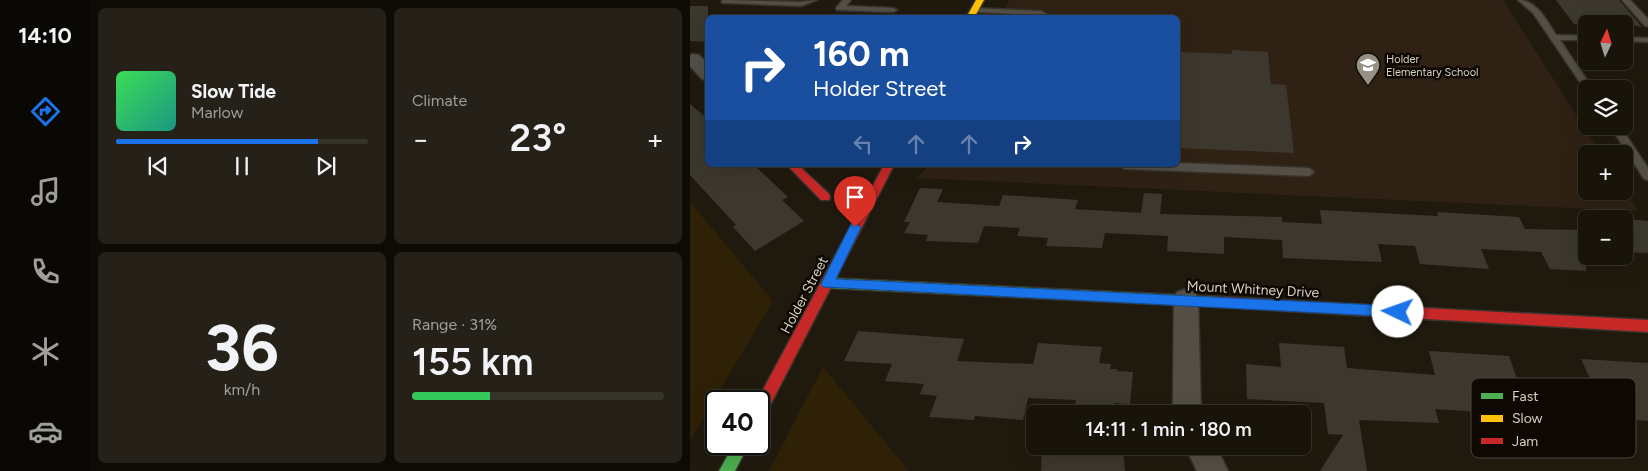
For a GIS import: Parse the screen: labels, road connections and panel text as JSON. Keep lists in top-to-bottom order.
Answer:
{
  "streets": {
    "street": ["Mount Whitney Drive", "Holder Street"]
  },
  "crossings": [
    ["Mount Whitney Drive", "Holder Street"]
  ],
  "places": {
    "school or university": ["Holder Elementary School"]
  },
  "legend": ["Fast", "Slow", "Jam"],
  "north": "top",
  "page": {
    "tabs": "14:10",
    "tile": [
      "Climate",
      ["36", "km/h"],
      ["Range · 31%", "155 km"]
    ],
    "map_buttons": ["+", "−"],
    "turn": ["160 m", "Holder Street"],
    "song": ["Slow Tide", "Marlow"],
    "heat": ["−", "23°", "+"],
    "limit": "40",
    "trip": "14:11 · 1 min · 180 m"
  }
}
